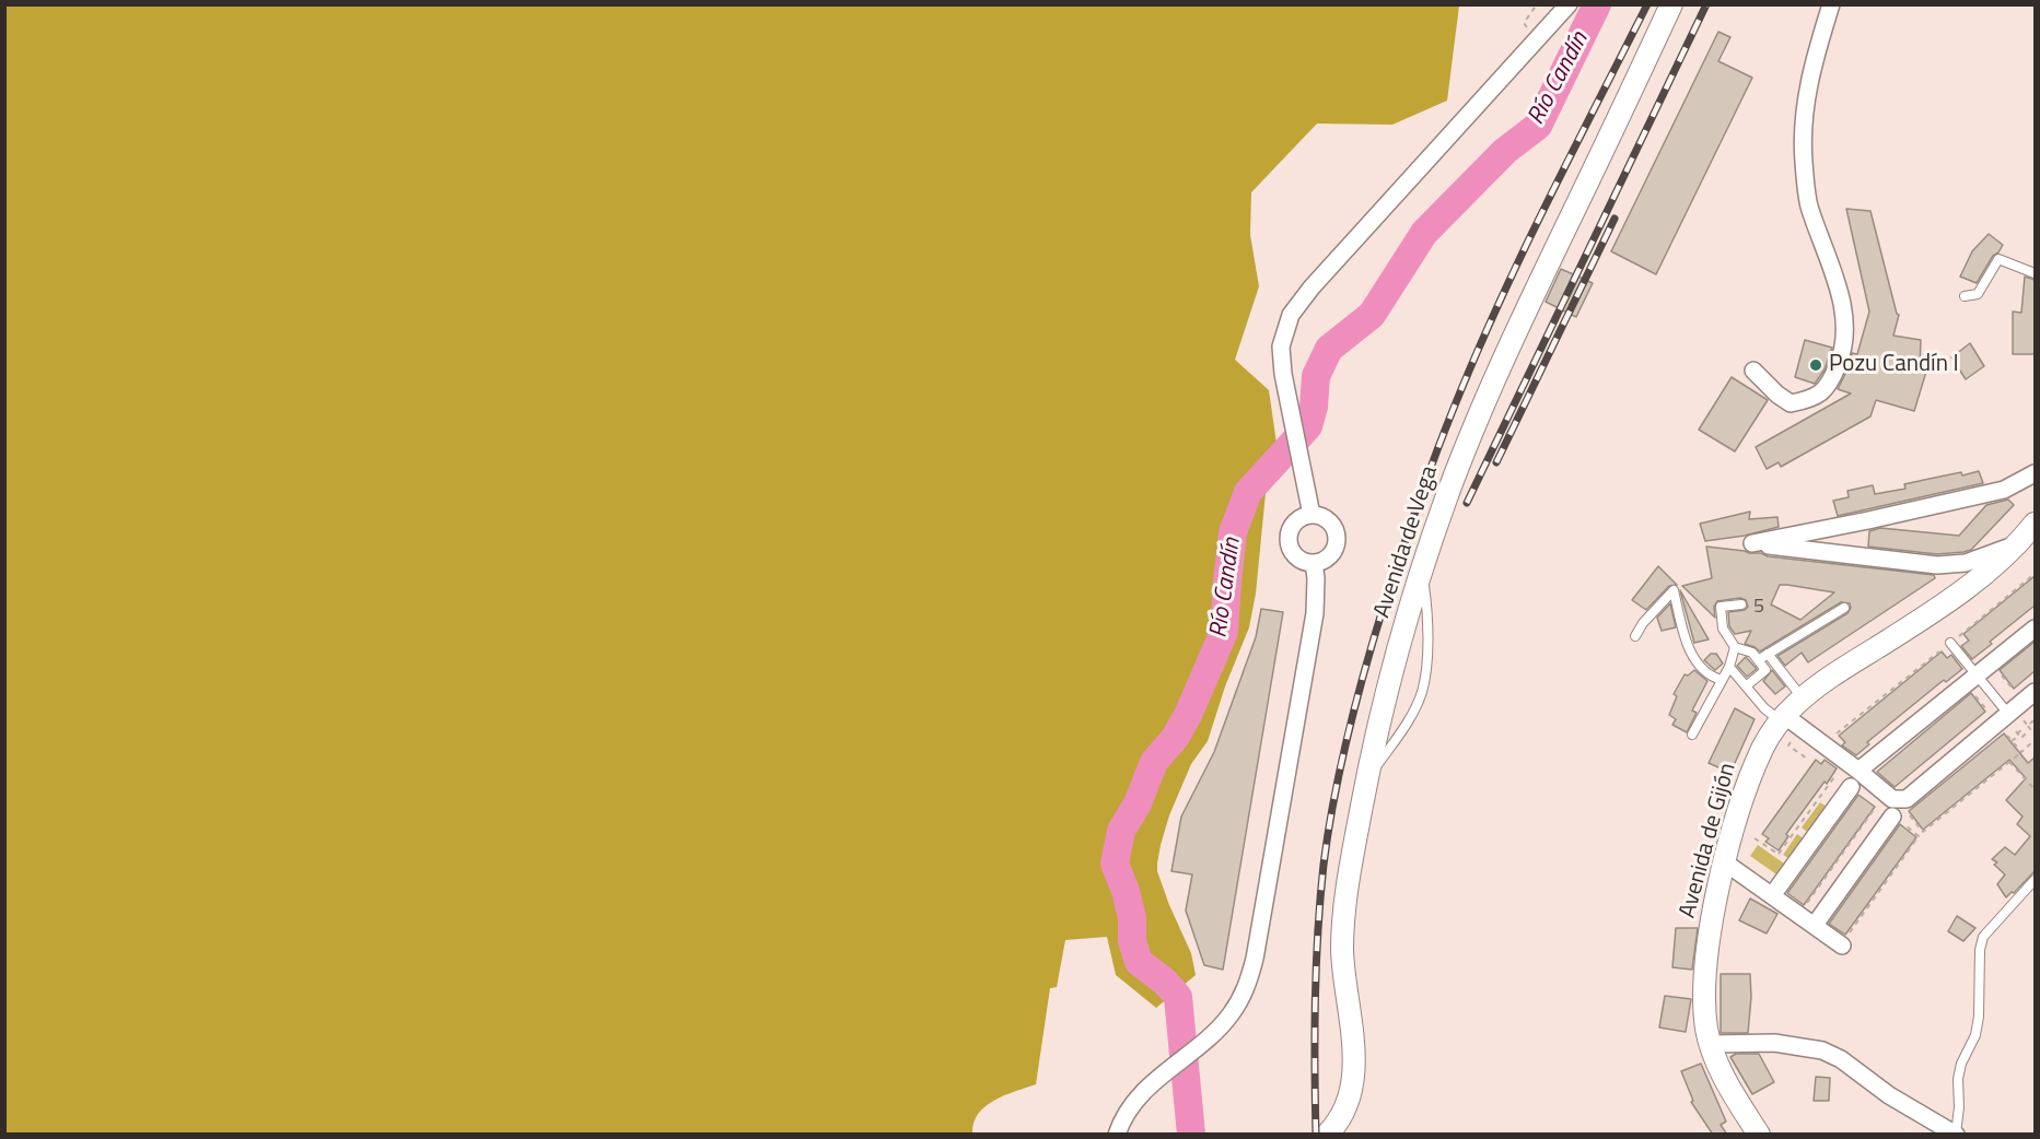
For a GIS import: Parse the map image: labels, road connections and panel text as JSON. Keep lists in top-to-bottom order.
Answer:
{
  "streets": {
    "street": ["Avenida de Vega", "Avenida de Gijón"]
  },
  "water": ["Río Candín"],
  "places": ["Pozu Candín I"],
  "house_numbers": ["5"]
}
